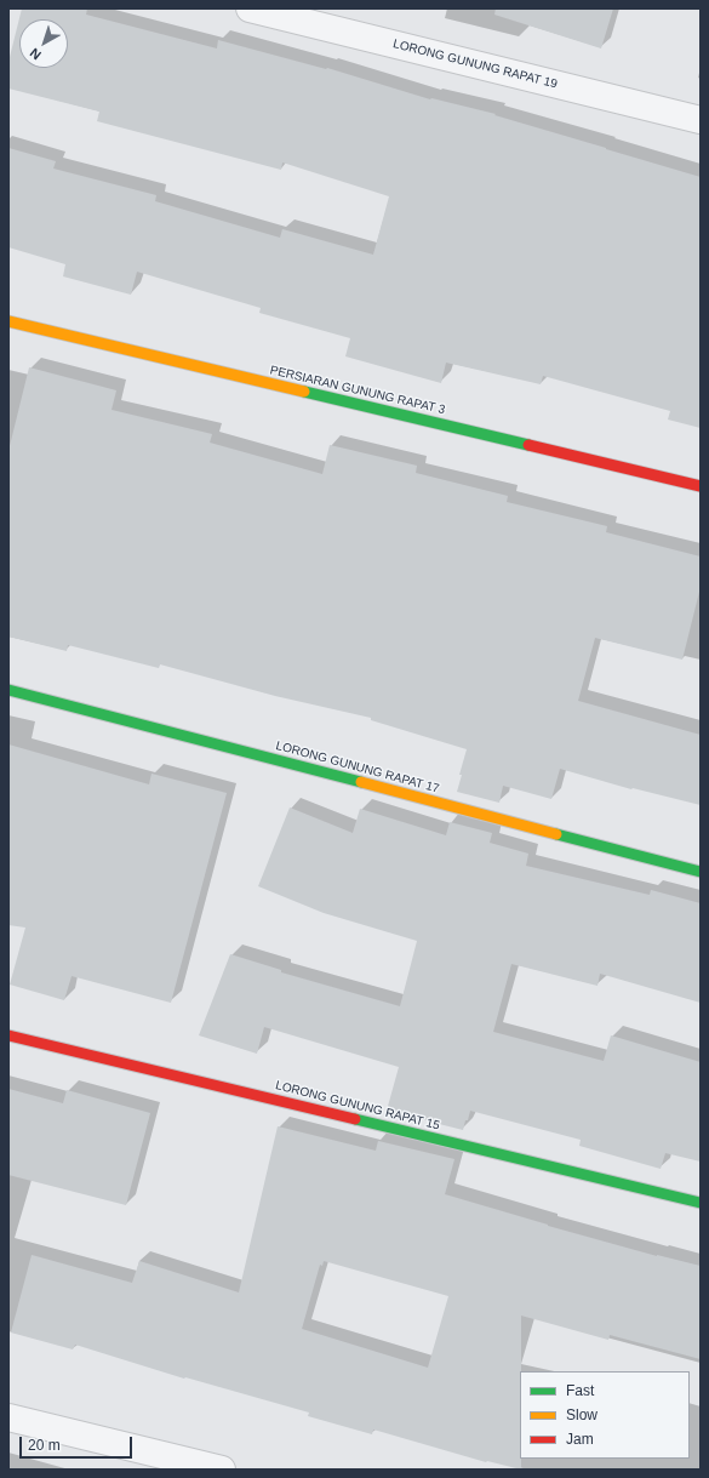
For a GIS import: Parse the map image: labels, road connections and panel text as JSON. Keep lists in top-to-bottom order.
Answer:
{
  "streets": {
    "street": [
      "LORONG GUNUNG RAPAT 19",
      "PERSIARAN GUNUNG RAPAT 3",
      "LORONG GUNUNG RAPAT 17",
      "LORONG GUNUNG RAPAT 15"
    ]
  },
  "legend": ["Fast", "Slow", "Jam"],
  "scale_bar": "20 m",
  "north": "bottom left"
}
